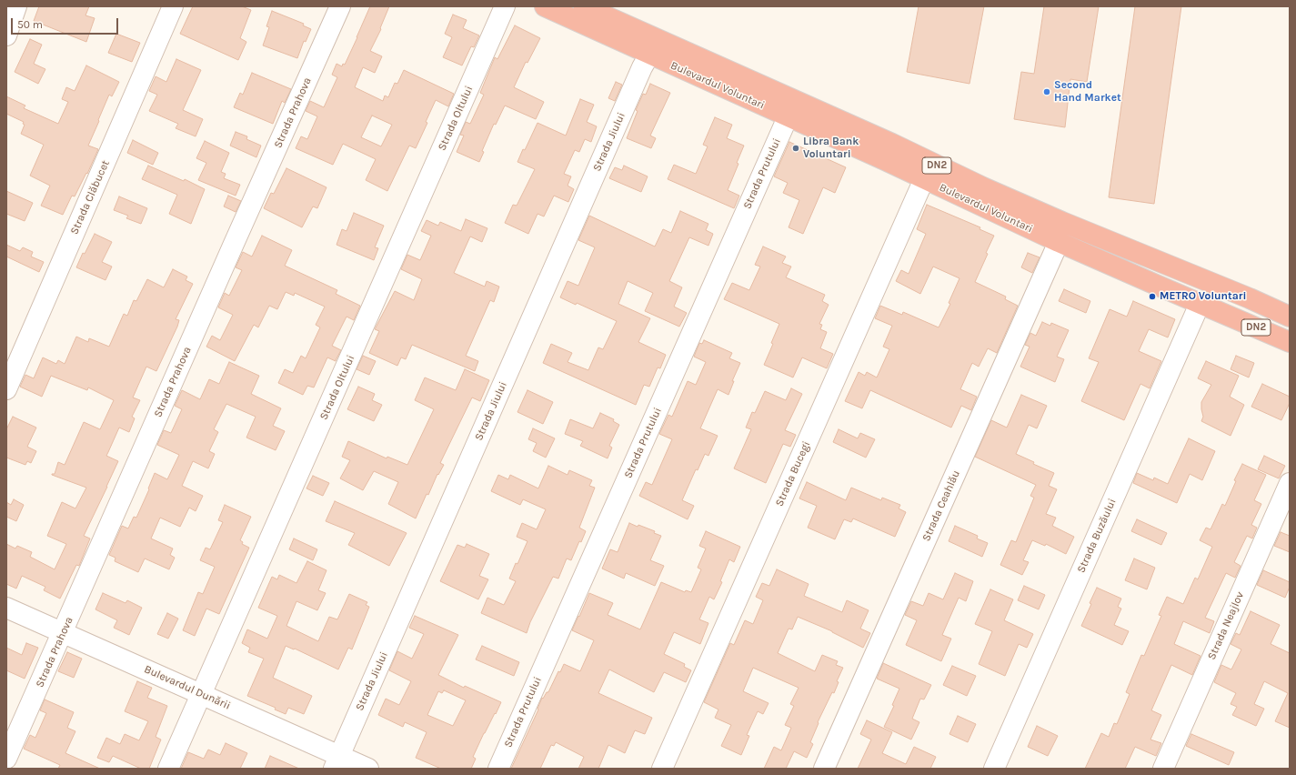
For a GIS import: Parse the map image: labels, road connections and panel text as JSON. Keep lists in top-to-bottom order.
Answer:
{
  "streets": {
    "highway": ["Bulevardul Voluntari", "DN2"],
    "street": [
      "Strada Prahova",
      "Strada Oltului",
      "Strada Jiului",
      "Strada Prutului",
      "Strada Clăbucet",
      "Strada Bucegi",
      "Strada Ceahlău",
      "Strada Buzăului",
      "Strada Neajlov",
      "Bulevardul Dunării"
    ]
  },
  "crossings": [
    ["Bulevardul Voluntari", "Strada Jiului"],
    ["Bulevardul Voluntari", "Strada Prutului"],
    ["Bulevardul Voluntari", "Strada Bucegi"],
    ["Bulevardul Voluntari", "Strada Ceahlău"],
    ["Bulevardul Voluntari", "Strada Buzăului"],
    ["Strada Prahova", "Bulevardul Dunării"],
    ["Strada Oltului", "Bulevardul Dunării"],
    ["Strada Jiului", "Bulevardul Dunării"]
  ],
  "places": ["Second Hand Market", "Libra Bank Voluntari", "METRO Voluntari"],
  "scale_bar": "50 m"
}
